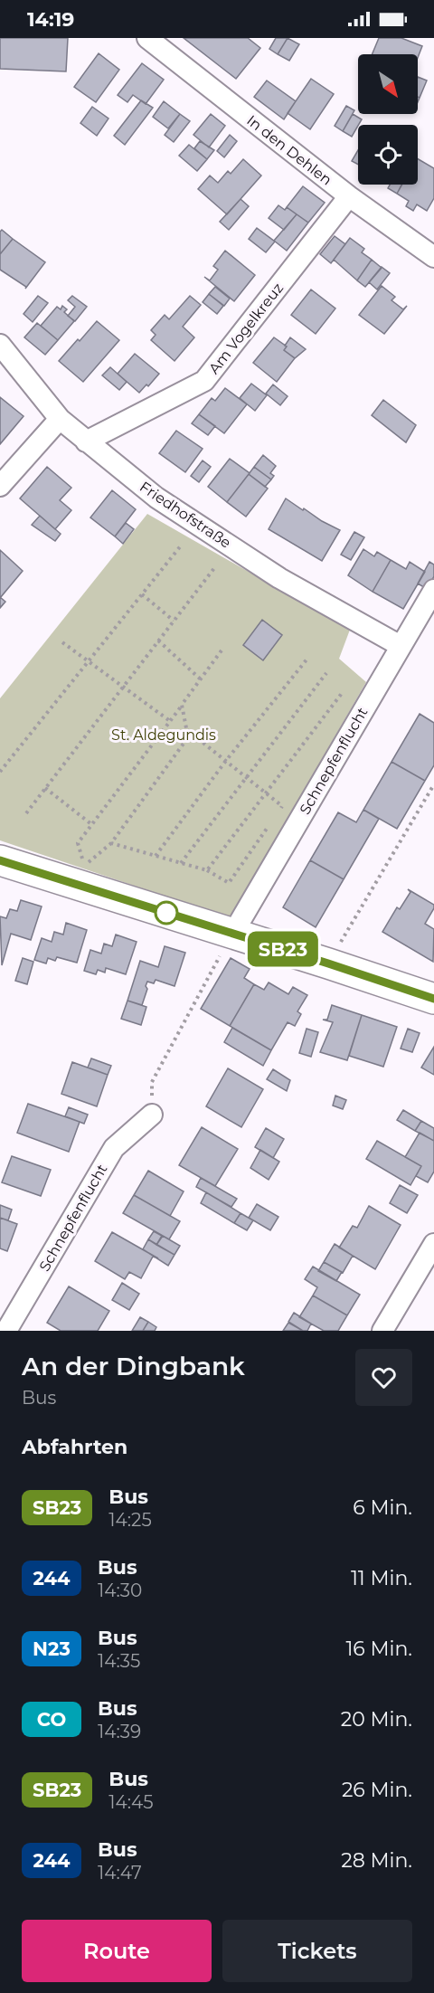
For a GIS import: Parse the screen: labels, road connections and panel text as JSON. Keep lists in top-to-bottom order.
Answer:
{
  "streets": {
    "street": [
      "In den Dehlen",
      "Am Vogelkreuz",
      "Friedhofstraße",
      "Schnepfenflucht"
    ]
  },
  "crossings": [
    ["In den Dehlen", "Am Vogelkreuz"],
    ["Am Vogelkreuz", "Friedhofstraße"],
    ["Friedhofstraße", "Schnepfenflucht"]
  ],
  "parks": ["St. Aldegundis"],
  "lines": ["bus line SB23"],
  "north": "bottom right",
  "page": {
    "status": "14:19",
    "on_map": "SB23",
    "heading": [
      ["An der Dingbank", "Bus"],
      "Abfahrten"
    ],
    "list": [
      {
        "mark": "SB23",
        "name": "Bus",
        "note": "14:25",
        "value": "6 Min."
      },
      {
        "mark": "244",
        "name": "Bus",
        "note": "14:30",
        "value": "11 Min."
      },
      {
        "mark": "N23",
        "name": "Bus",
        "note": "14:35",
        "value": "16 Min."
      },
      {
        "mark": "CO",
        "name": "Bus",
        "note": "14:39",
        "value": "20 Min."
      },
      {
        "mark": "SB23",
        "name": "Bus",
        "note": "14:45",
        "value": "26 Min."
      },
      {
        "mark": "244",
        "name": "Bus",
        "note": "14:47",
        "value": "28 Min."
      }
    ],
    "buttons": ["Route", "Tickets"]
  }
}
